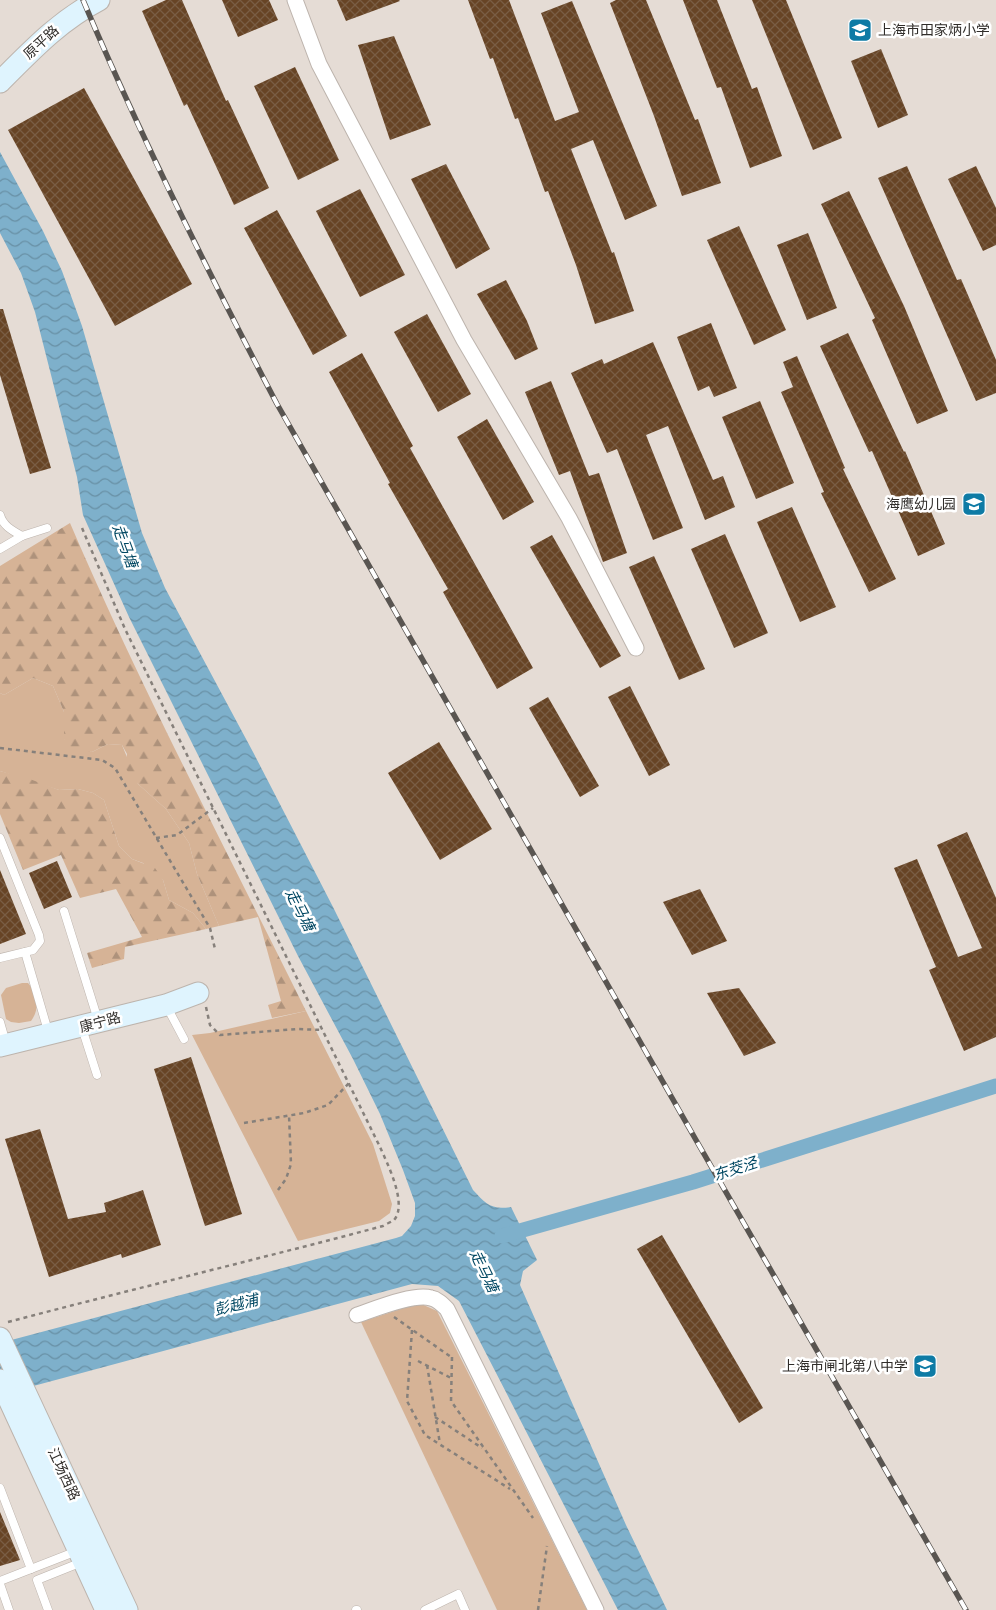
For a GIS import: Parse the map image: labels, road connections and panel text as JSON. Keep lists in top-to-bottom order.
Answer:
{
  "streets": {
    "main road": ["原平路", "康宁路", "江场西路"]
  },
  "water": ["走马塘", "东茭泾", "彭越浦"],
  "places": {
    "school or university": ["上海市田家炳小学", "海鹰幼儿园", "上海市闸北第八中学"]
  }
}
